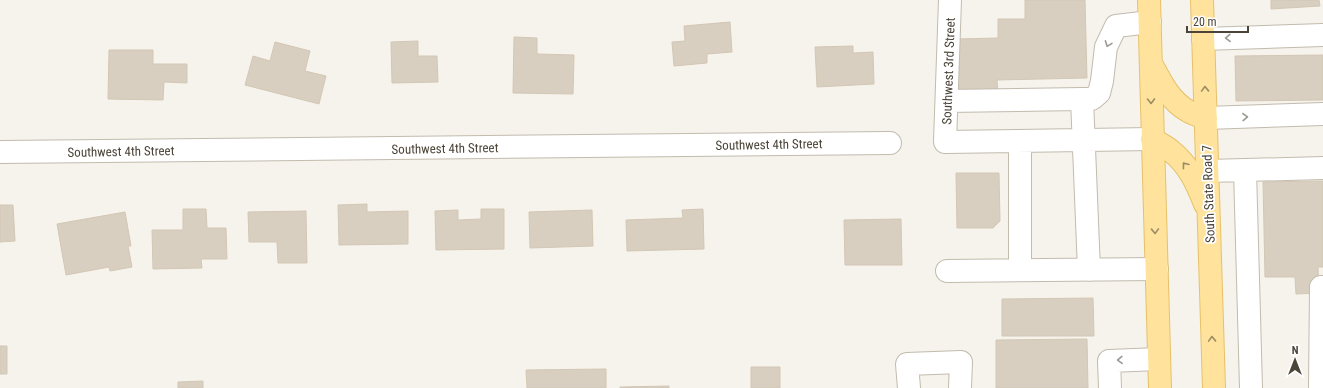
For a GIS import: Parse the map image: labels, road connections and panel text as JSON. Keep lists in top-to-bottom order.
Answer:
{
  "streets": {
    "main road": ["South State Road 7"],
    "street": ["Southwest 3rd Street", "Southwest 4th Street"]
  },
  "scale_bar": "20 m",
  "north": "top"
}
